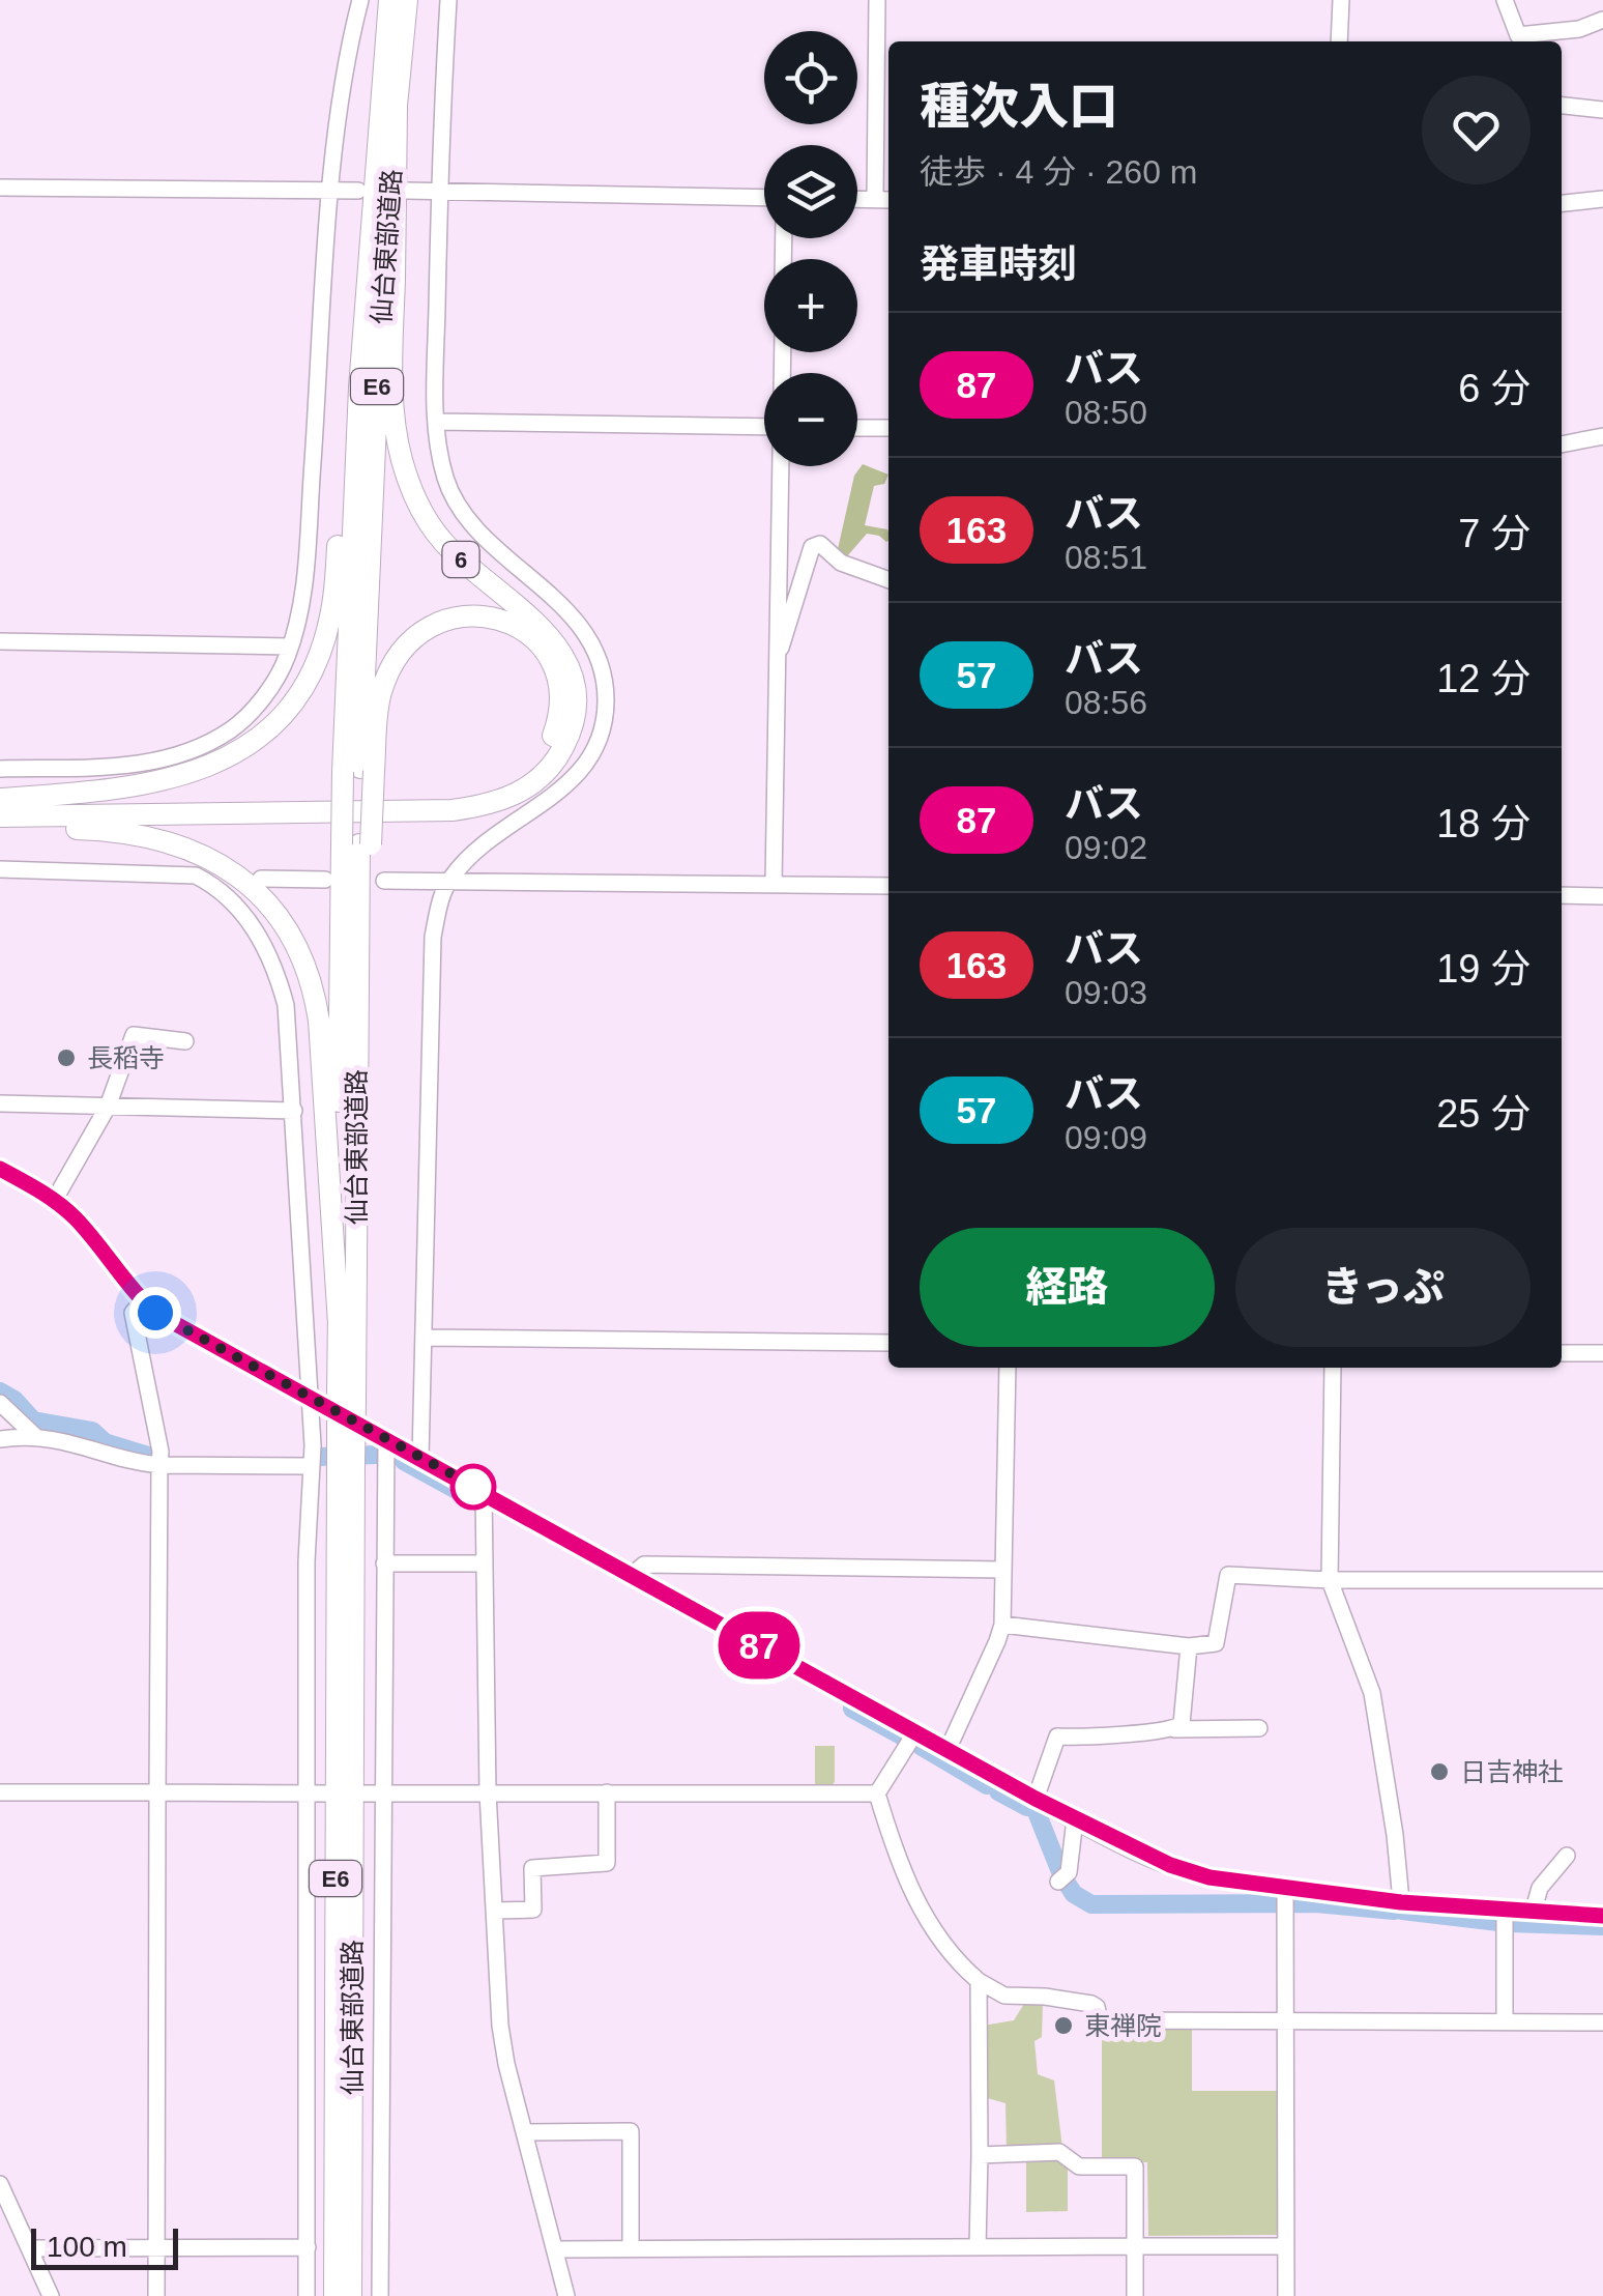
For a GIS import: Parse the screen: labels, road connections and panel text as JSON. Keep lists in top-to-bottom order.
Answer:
{
  "streets": {
    "highway": ["仙台東部道路", "E6", "6"]
  },
  "crossings": [
    ["仙台東部道路", "6"]
  ],
  "places": ["長稻寺", "日吉神社", "東禅院"],
  "lines": ["bus line 87"],
  "scale_bar": "100 m",
  "page": {
    "on_map": "87",
    "map_buttons": ["+", "−"],
    "heading": [
      ["種次入口", "徒歩 · 4 分 · 260 m"],
      "発車時刻"
    ],
    "list": [
      {
        "mark": "87",
        "name": "バス",
        "note": "08:50",
        "value": "6 分"
      },
      {
        "mark": "163",
        "name": "バス",
        "note": "08:51",
        "value": "7 分"
      },
      {
        "mark": "57",
        "name": "バス",
        "note": "08:56",
        "value": "12 分"
      },
      {
        "mark": "87",
        "name": "バス",
        "note": "09:02",
        "value": "18 分"
      },
      {
        "mark": "163",
        "name": "バス",
        "note": "09:03",
        "value": "19 分"
      },
      {
        "mark": "57",
        "name": "バス",
        "note": "09:09",
        "value": "25 分"
      }
    ],
    "buttons": ["経路", "きっぷ"],
    "scale": "100 m"
  }
}
